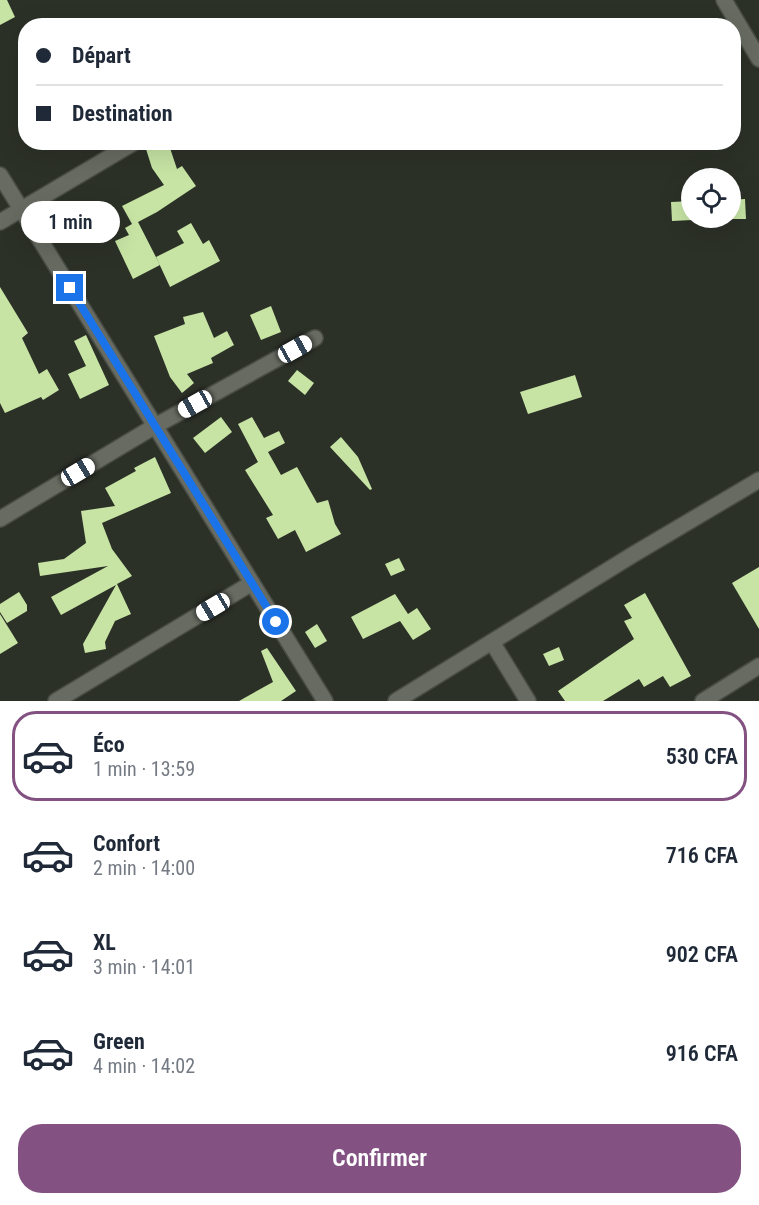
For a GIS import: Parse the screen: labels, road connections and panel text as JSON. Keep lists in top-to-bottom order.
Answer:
{
  "page": {
    "banner": ["Départ", "Destination"],
    "bubble": "1 min",
    "list": [
      {
        "name": "Éco",
        "note": "1 min · 13:59",
        "value": "530 CFA"
      },
      {
        "name": "Confort",
        "note": "2 min · 14:00",
        "value": "716 CFA"
      },
      {
        "name": "XL",
        "note": "3 min · 14:01",
        "value": "902 CFA"
      },
      {
        "name": "Green",
        "note": "4 min · 14:02",
        "value": "916 CFA"
      }
    ],
    "buttons": "Confirmer"
  }
}
